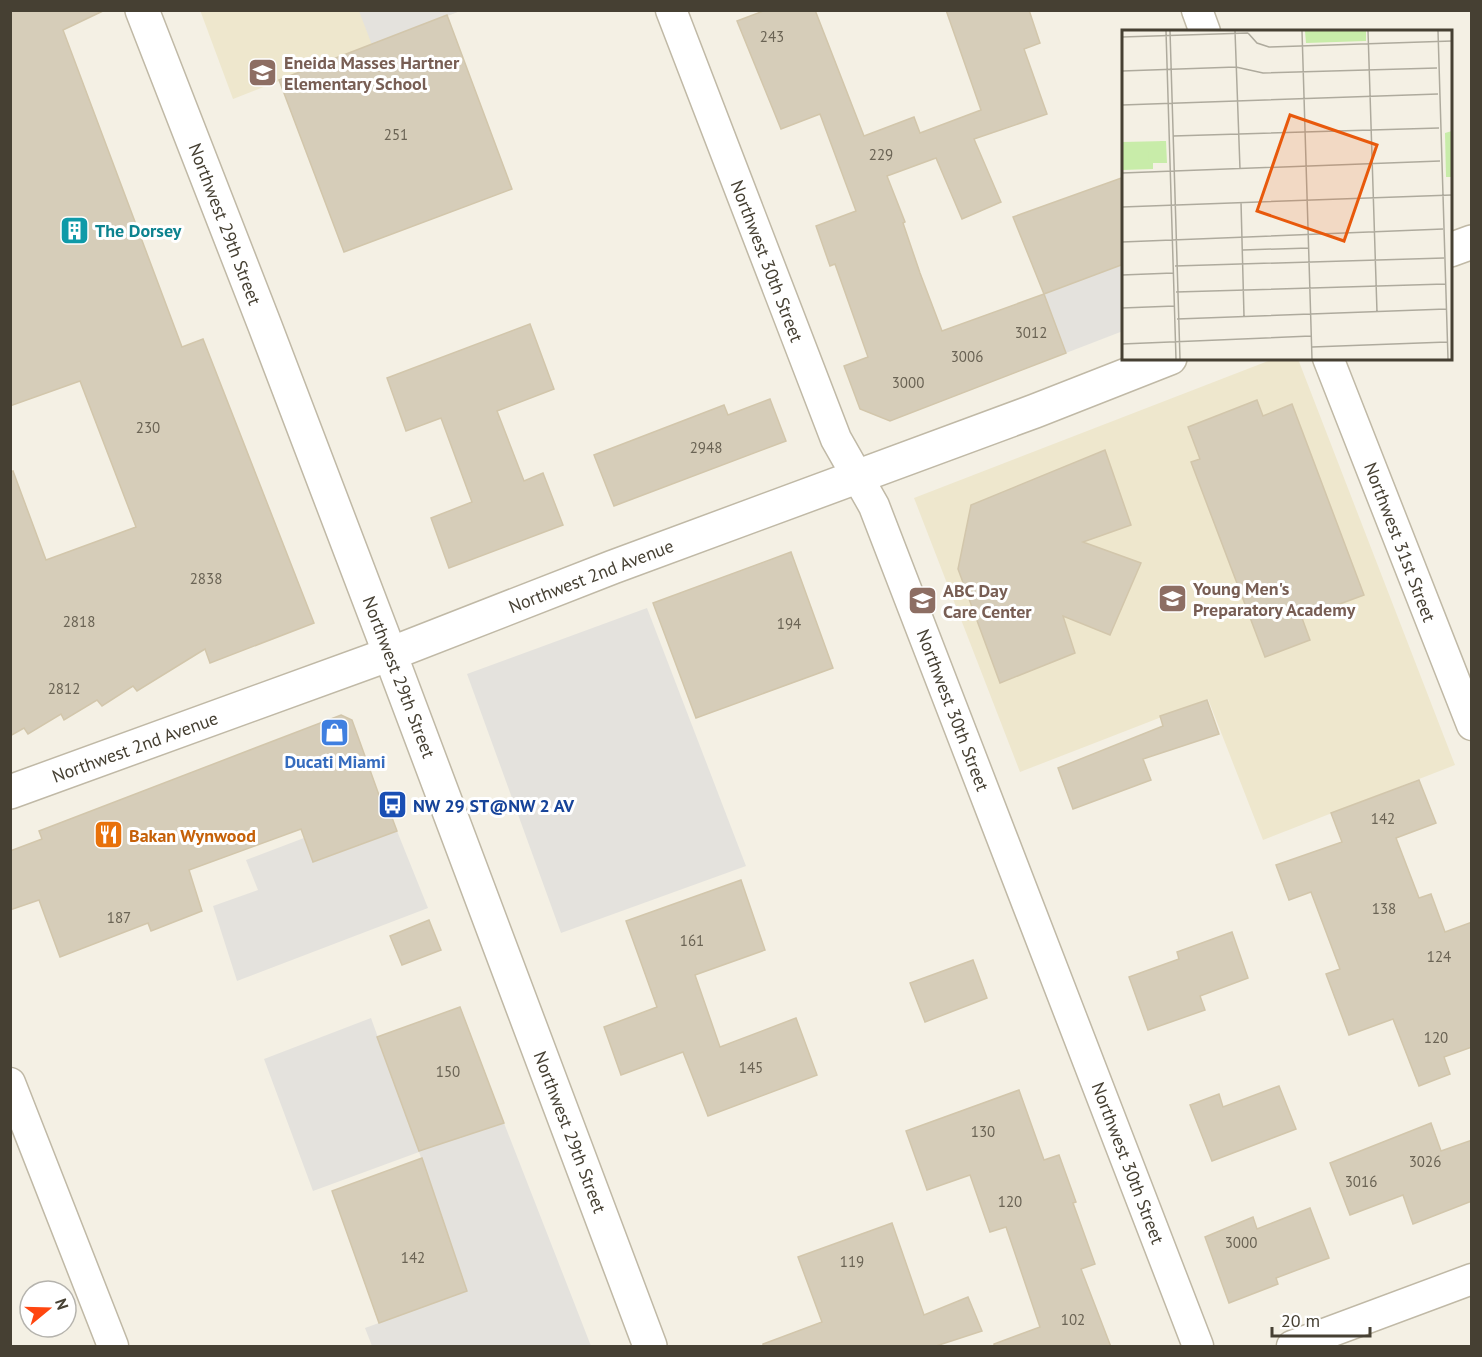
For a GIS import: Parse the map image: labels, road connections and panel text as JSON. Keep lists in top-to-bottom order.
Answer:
{
  "streets": {
    "street": [
      "Northwest 29th Street",
      "Northwest 30th Street",
      "Northwest 31st Street",
      "Northwest 2nd Avenue"
    ]
  },
  "crossings": [
    ["Northwest 29th Street", "Northwest 2nd Avenue"],
    ["Northwest 30th Street", "Northwest 2nd Avenue"]
  ],
  "places": {
    "school or university": ["Eneida Masses Hartner Elementary School", "Young Men's Preparatory Academy", "ABC Day Care Center"],
    "building": ["The Dorsey"],
    "shop": ["Ducati Miami"],
    "bus stop": ["NW 29 ST@NW 2 AV"],
    "restaurant": ["Bakan Wynwood"]
  },
  "house_numbers": [
    "243",
    "251",
    "229",
    "3012",
    "3006",
    "3000",
    "230",
    "2948",
    "2838",
    "2818",
    "194",
    "2812",
    "142",
    "138",
    "187",
    "161",
    "124",
    "120",
    "145",
    "150",
    "130",
    "3026",
    "3016",
    "120",
    "3000",
    "142",
    "119",
    "102"
  ],
  "scale_bar": "20 m",
  "north": "right"
}
